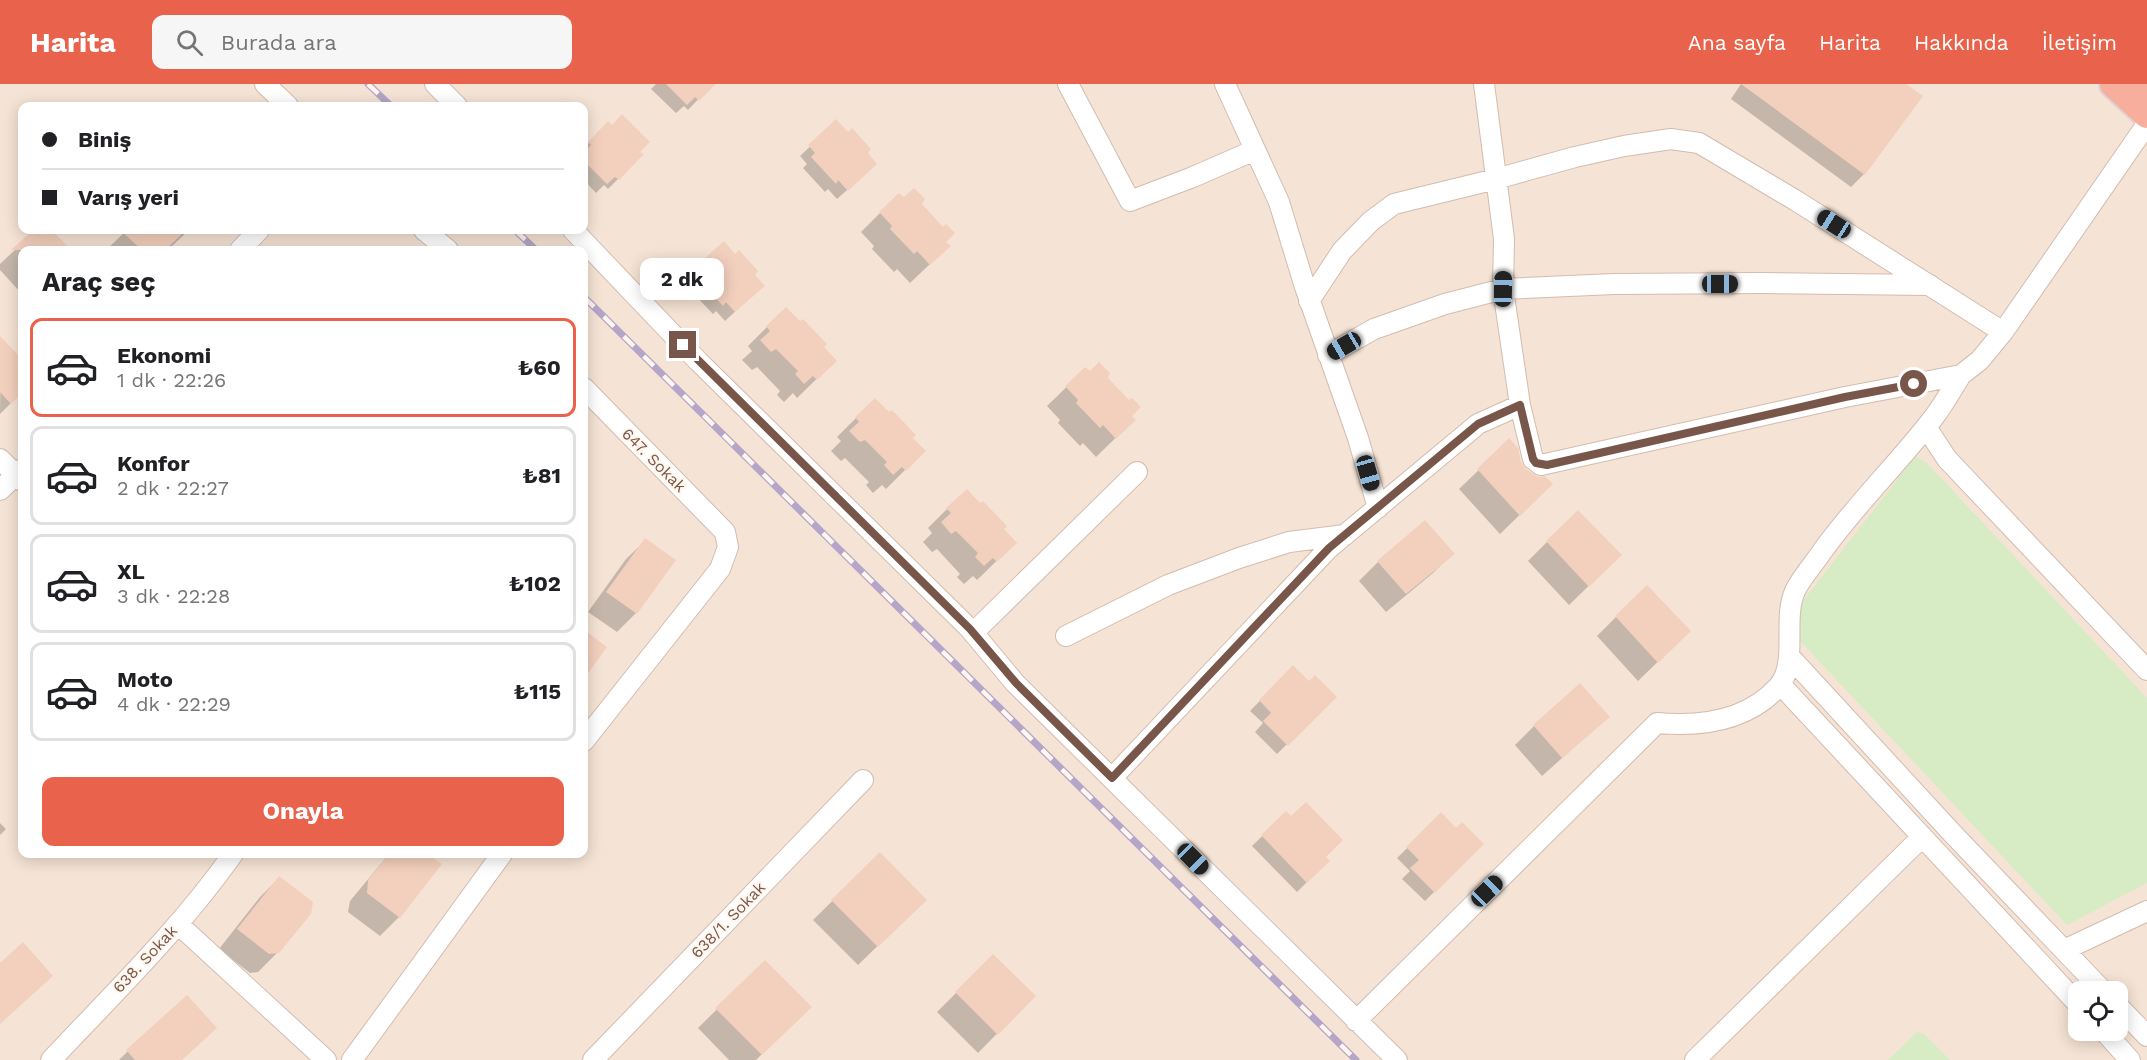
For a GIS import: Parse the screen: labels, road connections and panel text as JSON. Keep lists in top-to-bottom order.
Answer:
{
  "streets": {
    "street": ["647. Sokak", "638/1. Sokak", "638. Sokak"]
  },
  "page": {
    "header": "Harita",
    "search": "Burada ara",
    "nav": [
      "Ana sayfa",
      "Harita",
      "Hakkında",
      "İletişim"
    ],
    "banner": ["Biniş", "Varış yeri"],
    "heading": "Araç seç",
    "bubble": "2 dk",
    "list": [
      {
        "name": "Ekonomi",
        "note": "1 dk · 22:26",
        "value": "₺60"
      },
      {
        "name": "Konfor",
        "note": "2 dk · 22:27",
        "value": "₺81"
      },
      {
        "name": "XL",
        "note": "3 dk · 22:28",
        "value": "₺102"
      },
      {
        "name": "Moto",
        "note": "4 dk · 22:29",
        "value": "₺115"
      }
    ],
    "buttons": "Onayla"
  }
}
